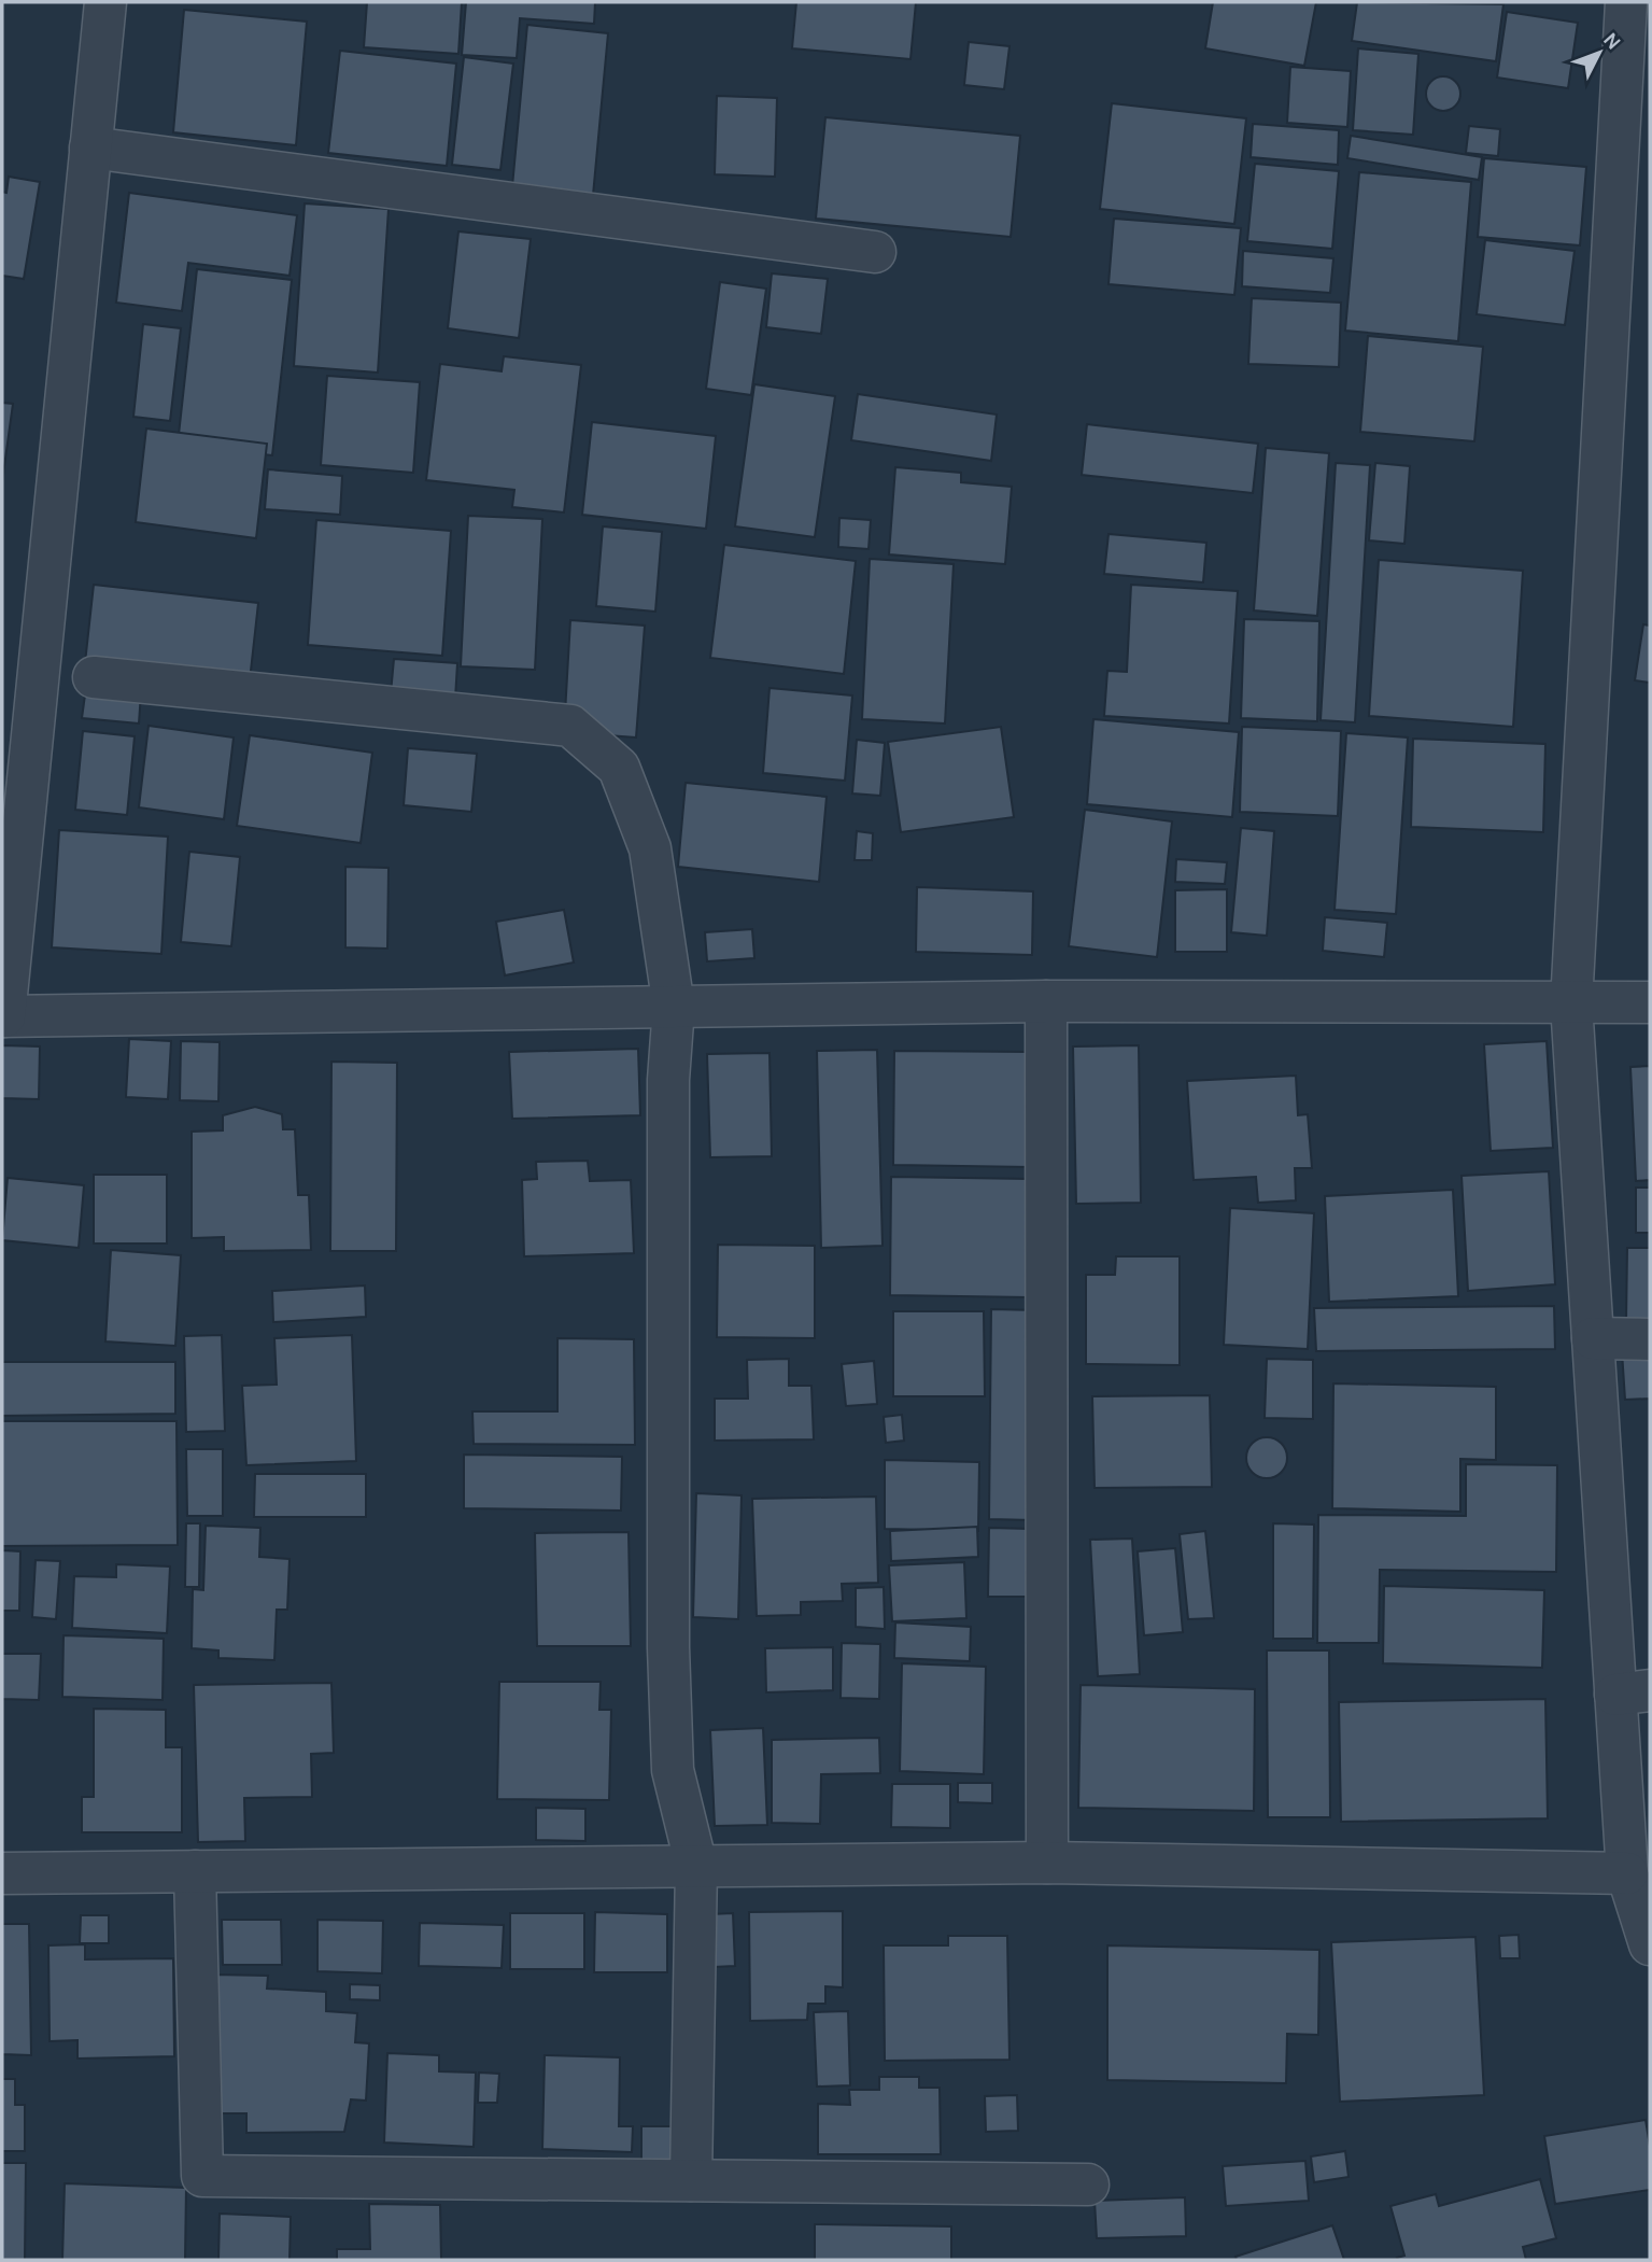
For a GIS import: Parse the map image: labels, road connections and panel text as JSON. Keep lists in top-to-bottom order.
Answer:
{
  "north": "top right"
}
